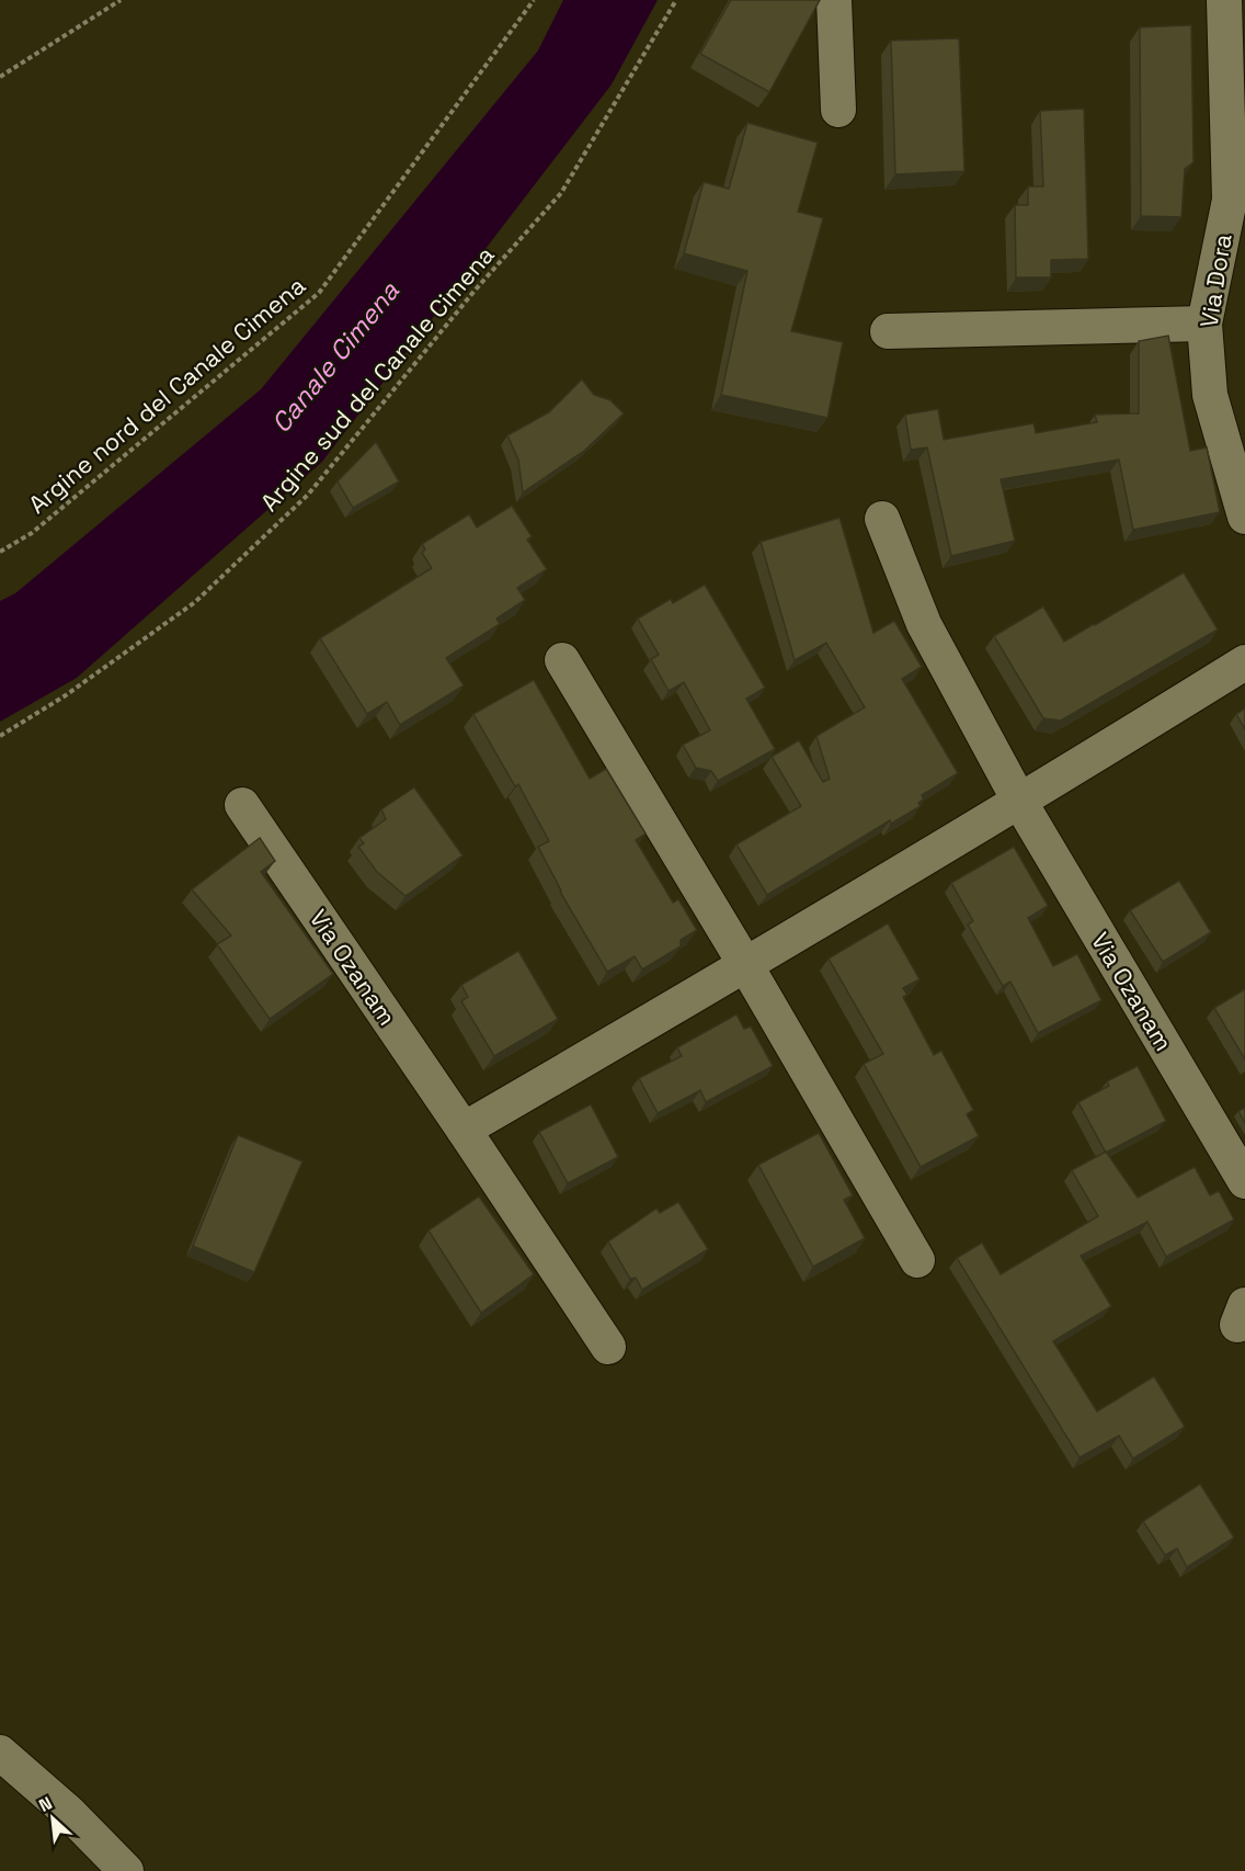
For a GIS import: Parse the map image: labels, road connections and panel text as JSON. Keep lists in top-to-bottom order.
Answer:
{
  "streets": {
    "street": ["Via Dora", "Via Ozanam"],
    "path": ["Argine sud del Canale Cimena", "Argine nord del Canale Cimena"]
  },
  "water": ["Canale Cimena"],
  "north": "top left"
}
